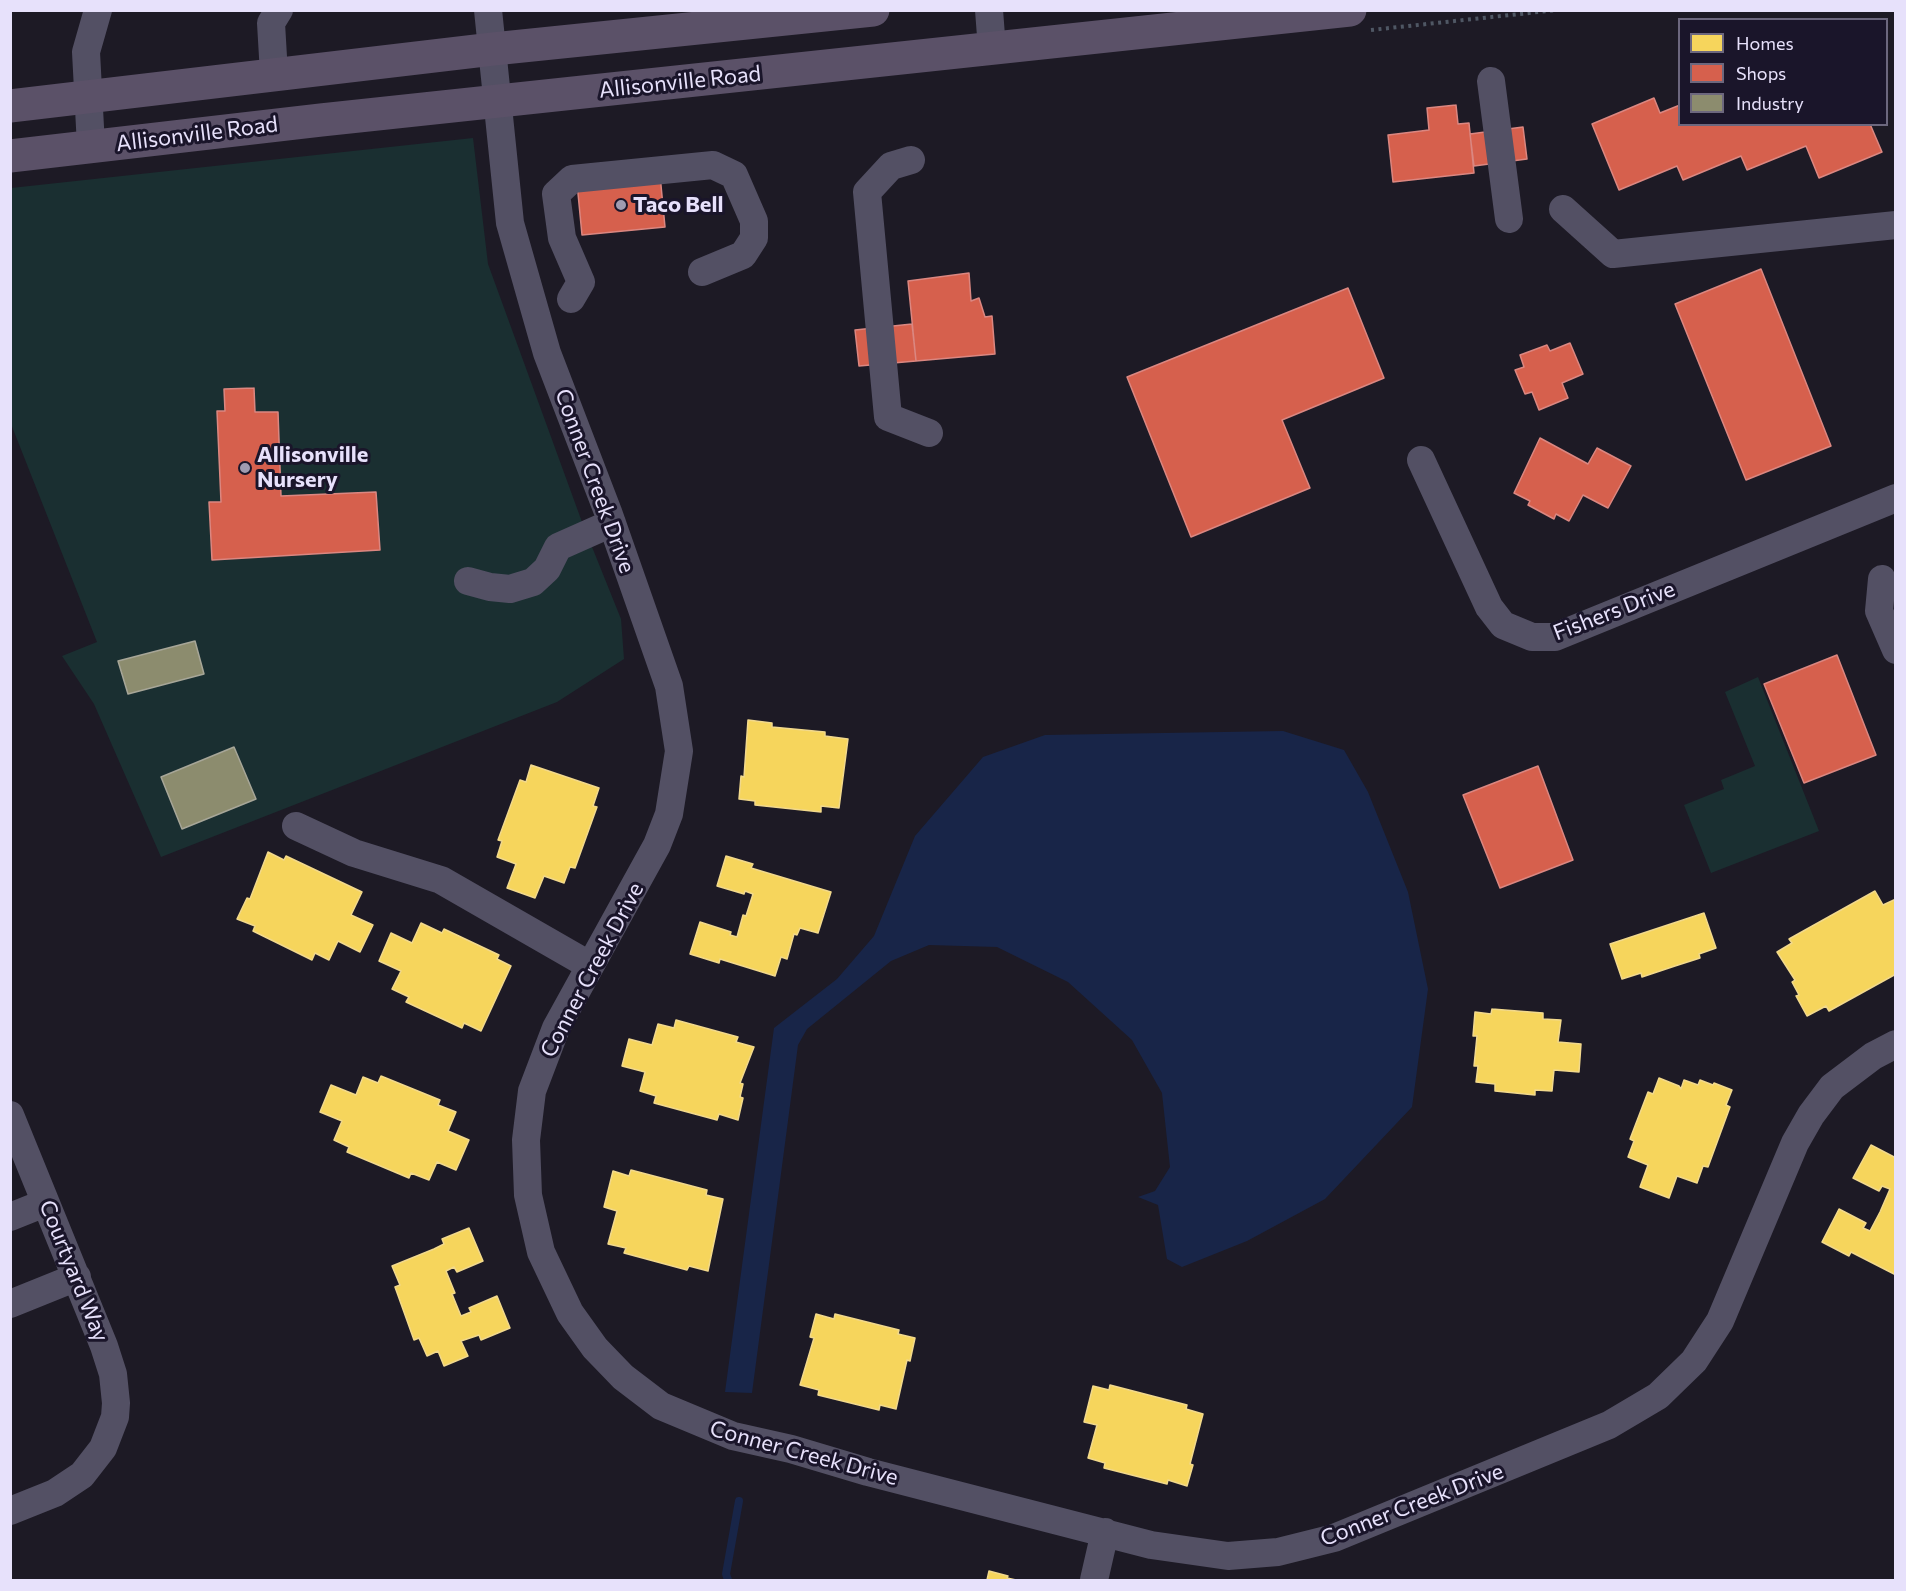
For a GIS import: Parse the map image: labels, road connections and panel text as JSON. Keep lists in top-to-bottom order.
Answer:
{
  "streets": {
    "main road": ["Allisonville Road"],
    "street": ["Conner Creek Drive", "Fishers Drive", "Courtyard Way"]
  },
  "crossings": [
    ["Allisonville Road", "Conner Creek Drive"]
  ],
  "places": ["Taco Bell", "Allisonville Nursery"],
  "legend": ["Homes", "Shops", "Industry"]
}
